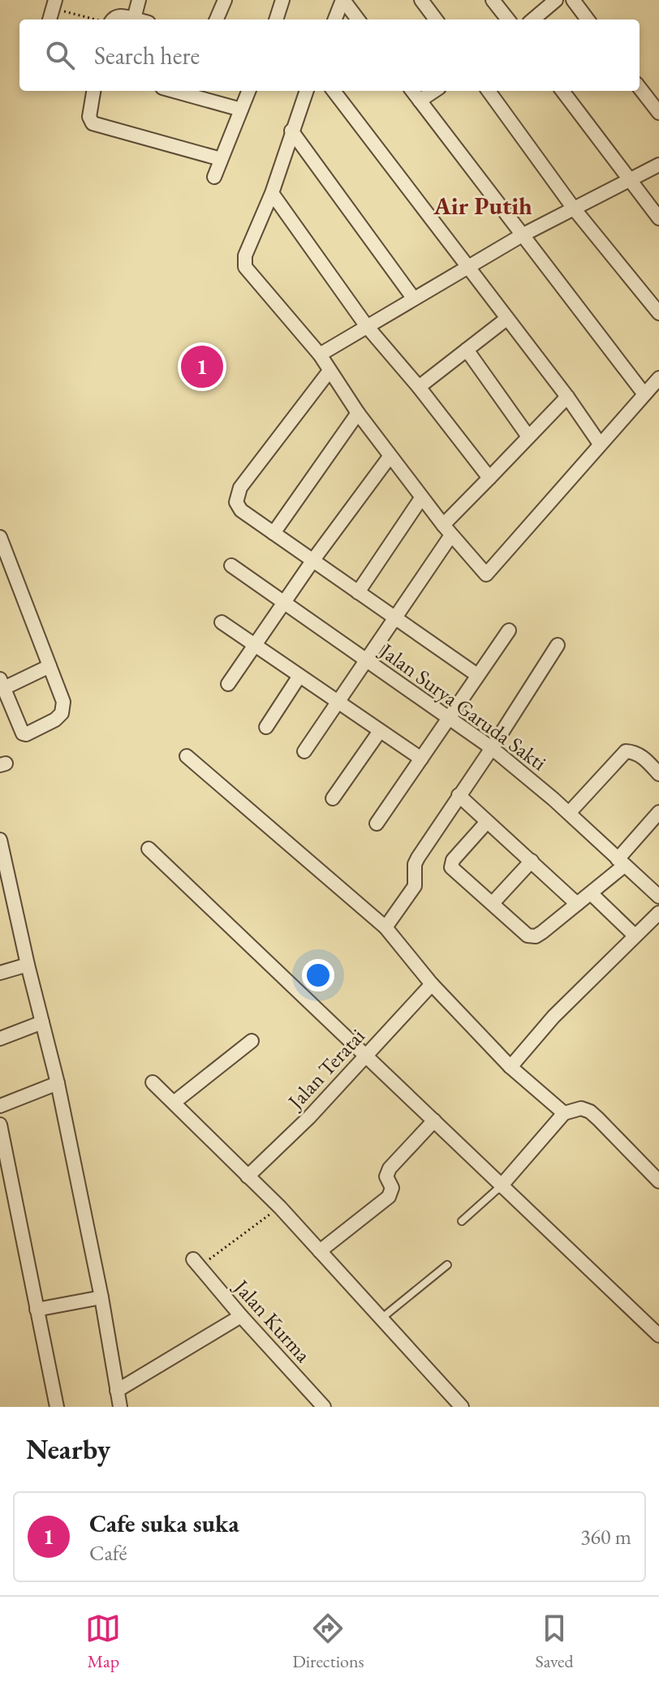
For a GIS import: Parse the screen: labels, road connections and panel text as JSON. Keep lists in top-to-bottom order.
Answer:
{
  "streets": {
    "street": ["Jalan Surya Garuda Sakti", "Jalan Teratai", "Jalan Kurma"]
  },
  "districts": ["Air Putih"],
  "page": {
    "search": "Search here",
    "pins": "1",
    "heading": "Nearby",
    "list": [
      {
        "mark": "1",
        "name": "Cafe suka suka",
        "note": "Café",
        "value": "360 m"
      }
    ],
    "nav": ["Map", "Directions", "Saved"]
  }
}
